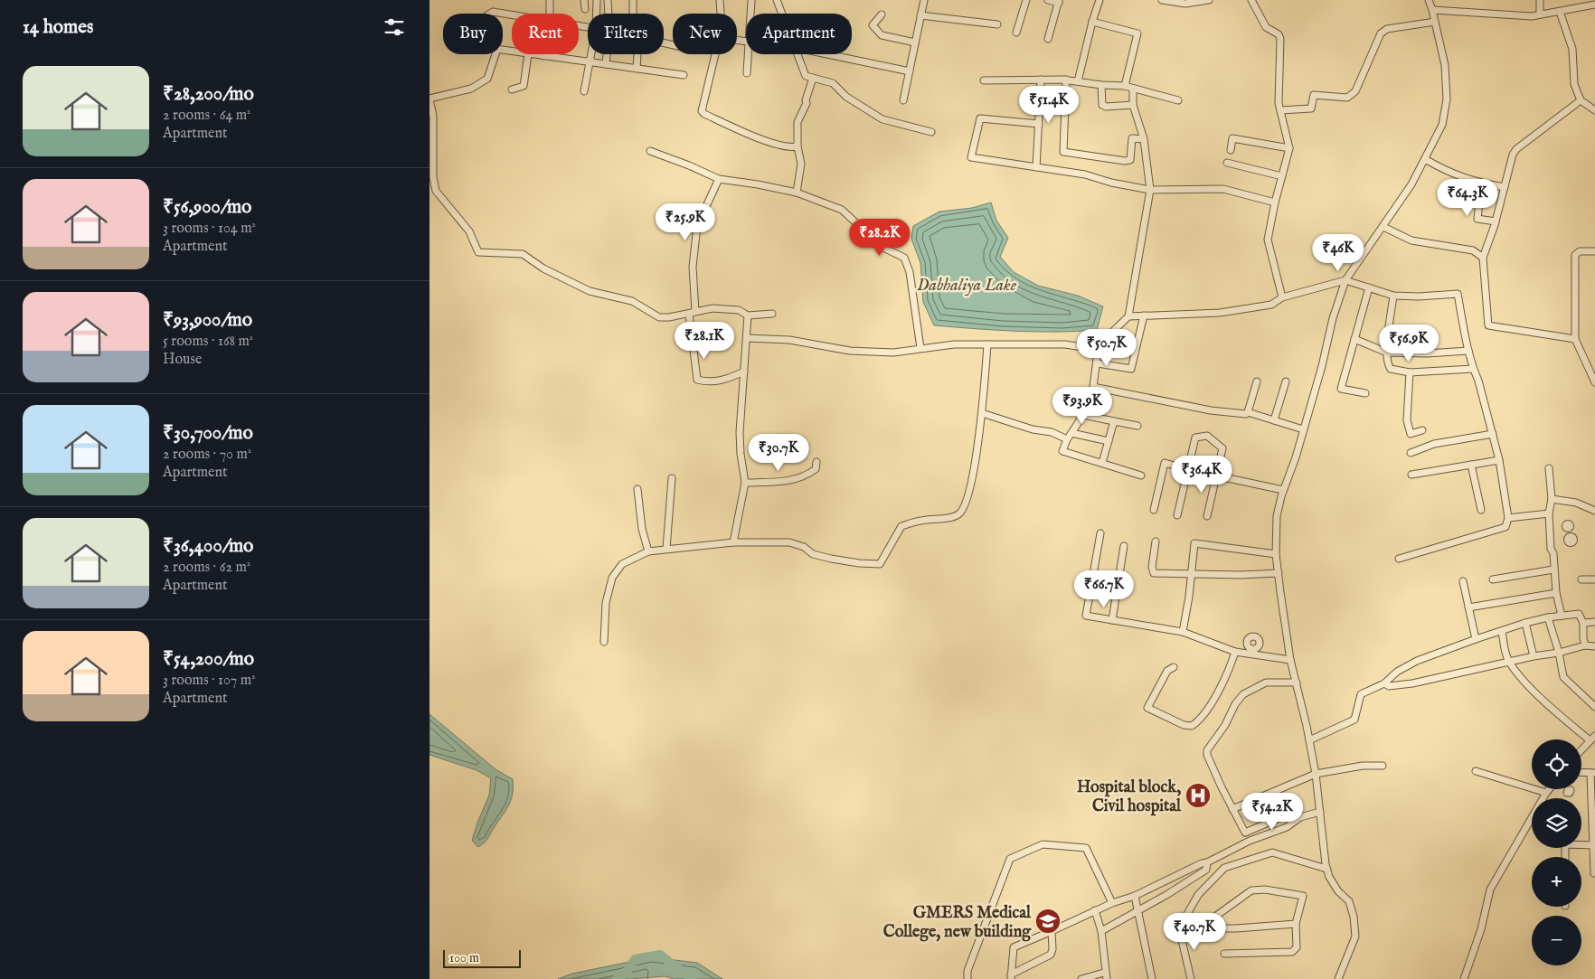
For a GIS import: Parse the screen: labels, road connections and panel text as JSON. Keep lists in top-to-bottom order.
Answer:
{
  "water": ["Dabhaliya Lake"],
  "places": {
    "hospital": ["Hospital block, Civil hospital"],
    "school or university": ["GMERS Medical College, new building"]
  },
  "scale_bar": "100 m",
  "page": {
    "heading": "14 homes",
    "chip": [
      "Buy",
      "Rent",
      "Filters",
      "New",
      "Apartment"
    ],
    "list": [
      {
        "name": "₹28,200/mo",
        "note": "2 rooms · 64 m² · Apartment"
      },
      {
        "name": "₹56,900/mo",
        "note": "3 rooms · 104 m² · Apartment"
      },
      {
        "name": "₹93,900/mo",
        "note": "5 rooms · 168 m² · House"
      },
      {
        "name": "₹30,700/mo",
        "note": "2 rooms · 70 m² · Apartment"
      },
      {
        "name": "₹36,400/mo",
        "note": "2 rooms · 62 m² · Apartment"
      },
      {
        "name": "₹54,200/mo",
        "note": "3 rooms · 107 m² · Apartment"
      }
    ],
    "price": [
      "₹51.4K",
      "₹64.3K",
      "₹25.9K",
      "₹28.2K",
      "₹46K",
      "₹28.1K",
      "₹56.9K",
      "₹50.7K",
      "₹93.9K",
      "₹30.7K",
      "₹36.4K",
      "₹66.7K",
      "₹54.2K",
      "₹40.7K"
    ],
    "map_buttons": ["+", "−"],
    "scale": "100 m"
  }
}
